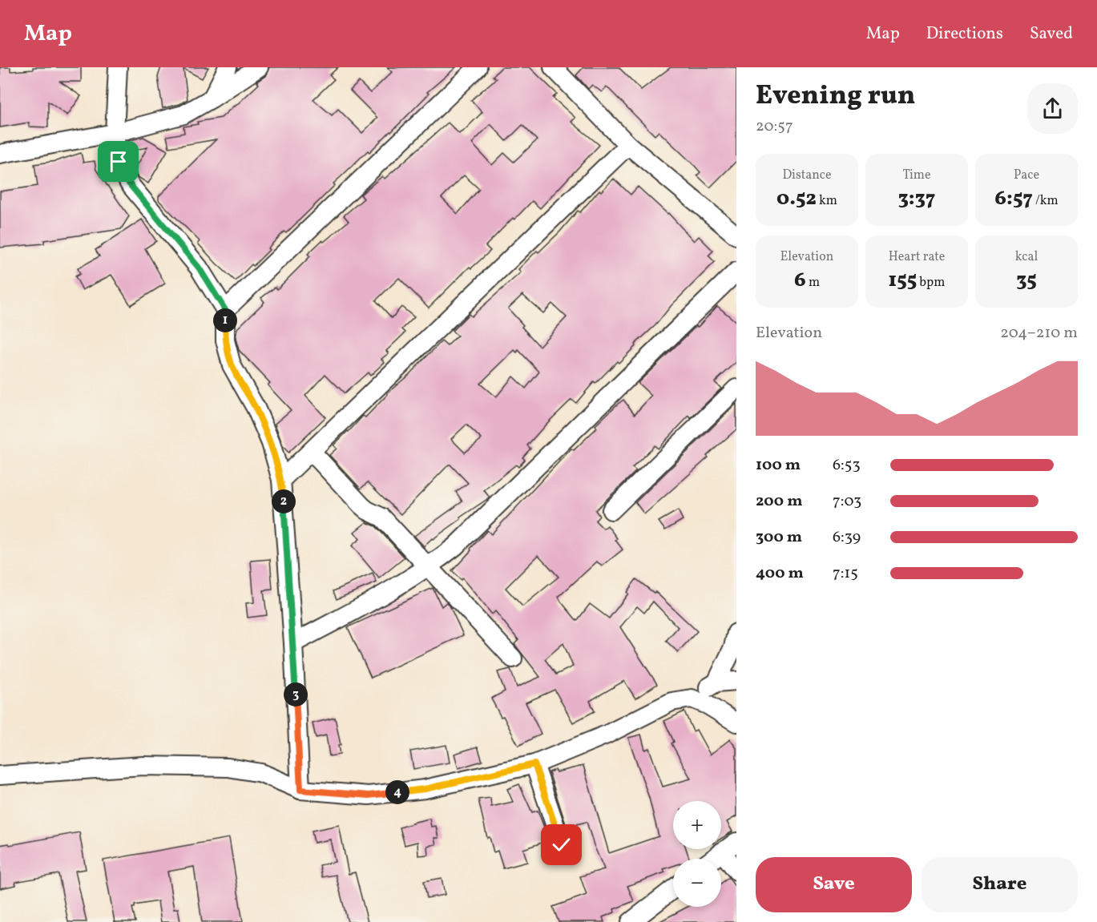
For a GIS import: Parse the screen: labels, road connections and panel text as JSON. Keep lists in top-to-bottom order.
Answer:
{
  "page": {
    "header": "Map",
    "nav": ["Map", "Directions", "Saved"],
    "heading": ["Evening run", "20:57"],
    "stats": [
      ["Distance", "0.52 km"],
      ["Time", "3:37"],
      ["Pace", "6:57 /km"],
      ["Elevation", "6 m"],
      ["Heart rate", "155 bpm"],
      ["kcal", "35"]
    ],
    "pins": [
      "1",
      "2",
      "3",
      "4"
    ],
    "chart": ["Elevation", "204–210 m"],
    "list": [
      {
        "name": "100 m",
        "note": "6:53"
      },
      {
        "name": "200 m",
        "note": "7:03"
      },
      {
        "name": "300 m",
        "note": "6:39"
      },
      {
        "name": "400 m",
        "note": "7:15"
      }
    ],
    "map_buttons": ["+", "−"],
    "buttons": ["Save", "Share"]
  }
}
